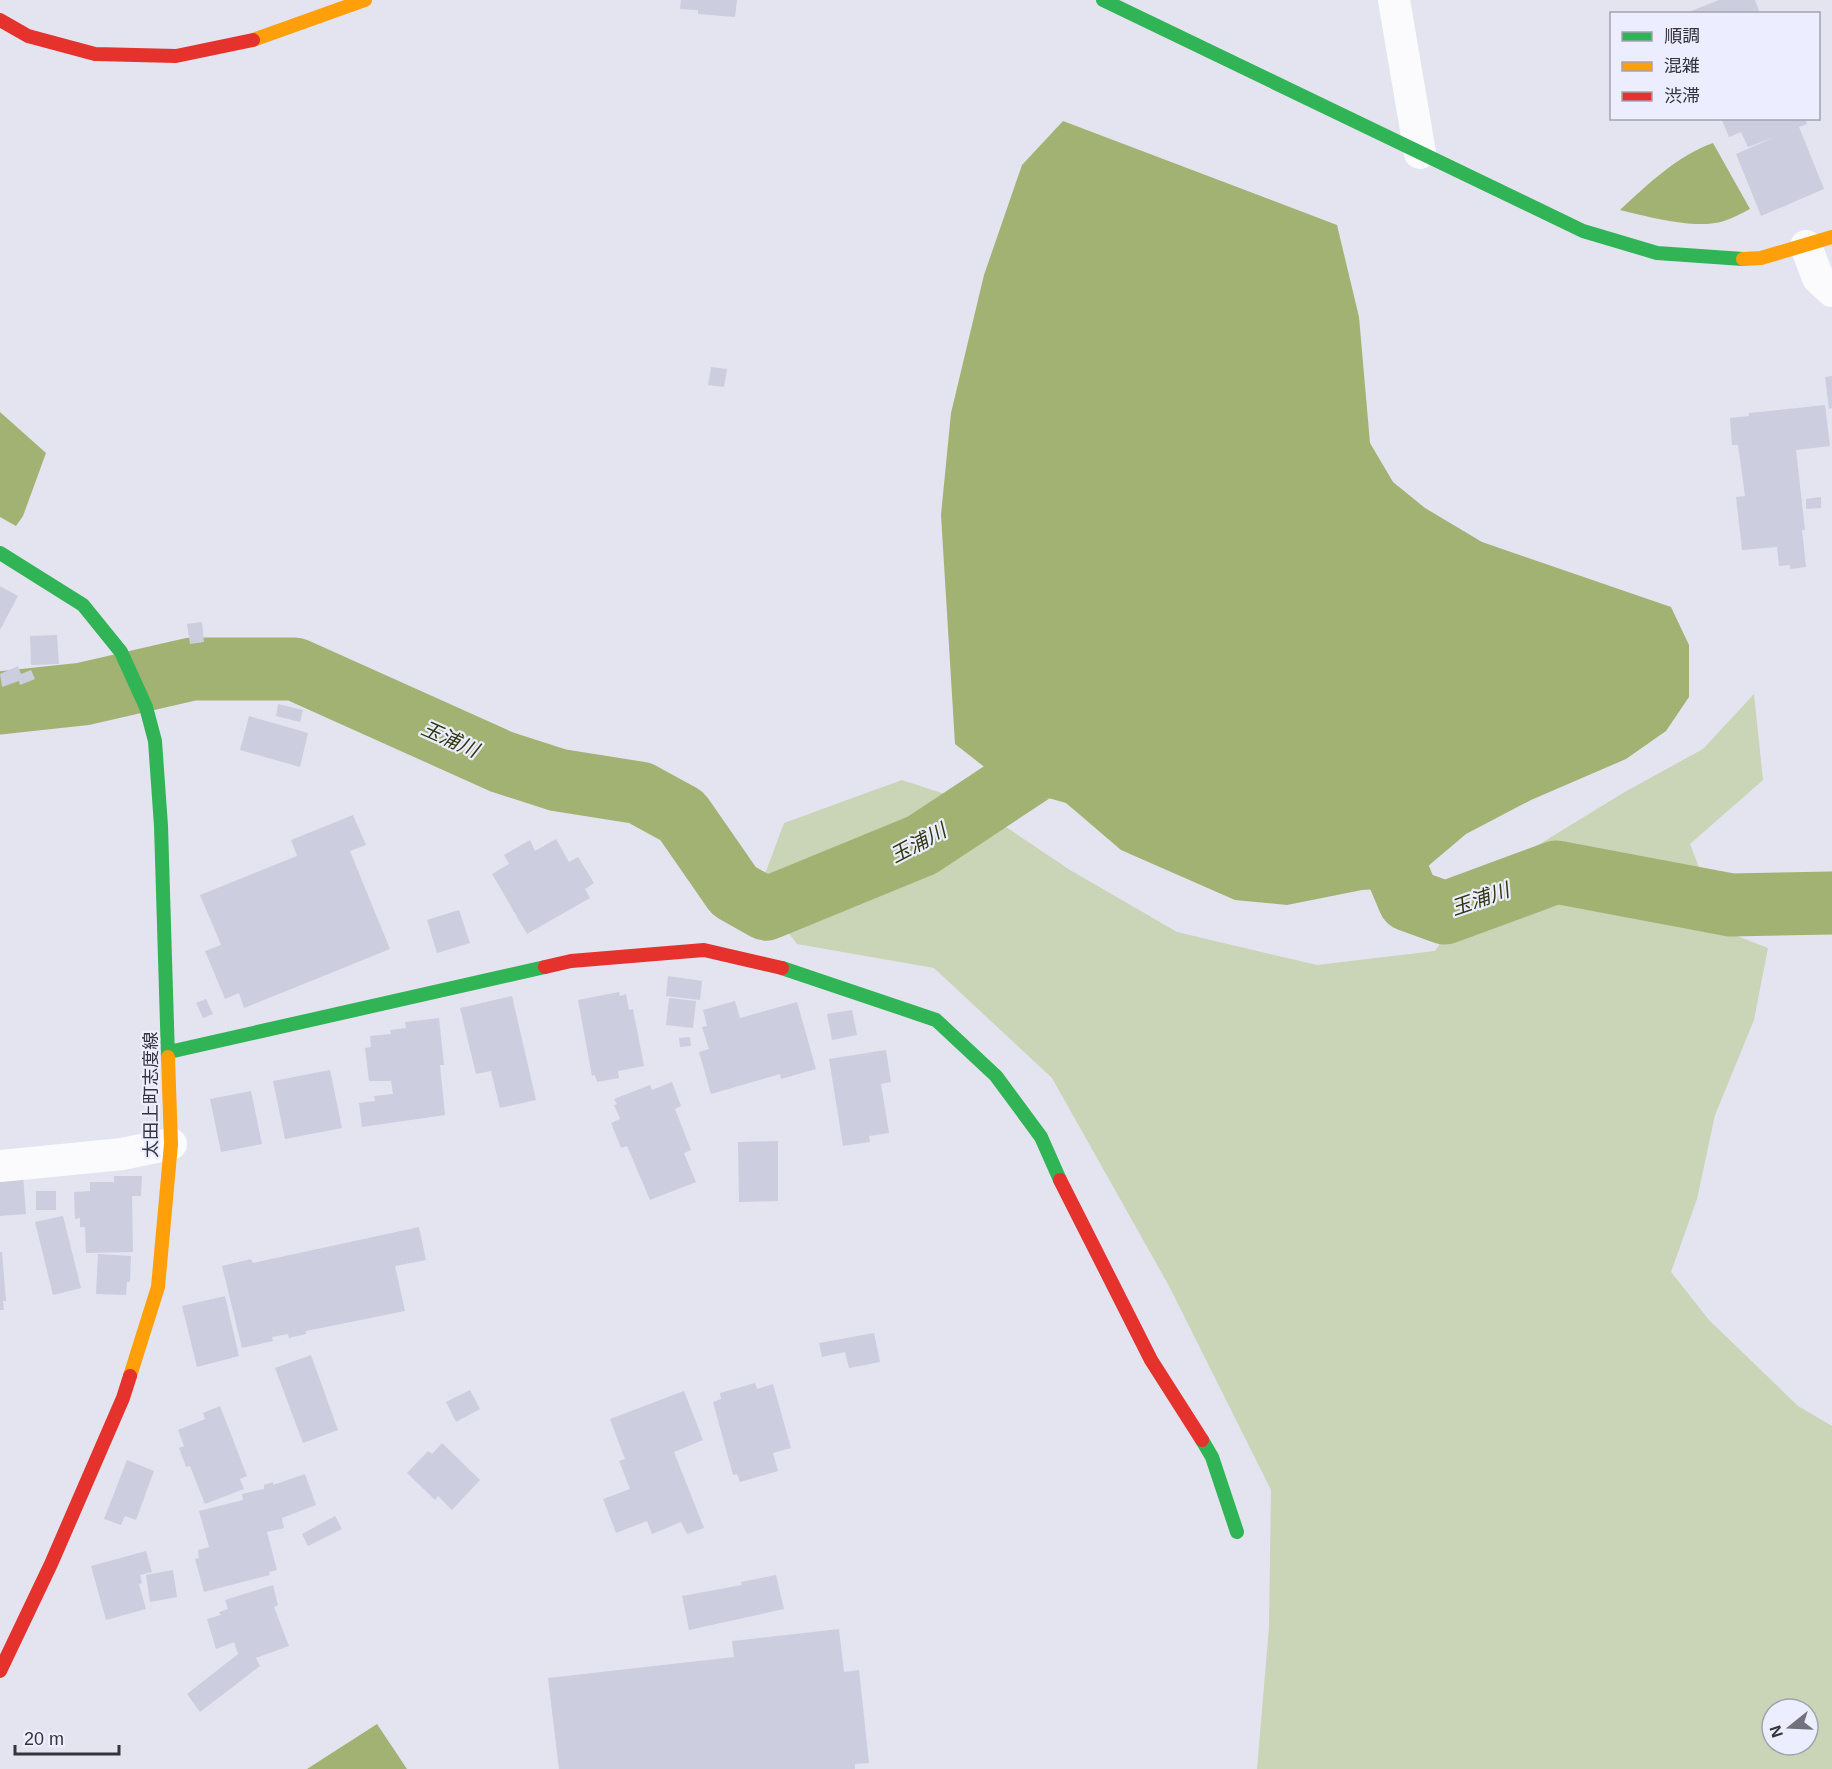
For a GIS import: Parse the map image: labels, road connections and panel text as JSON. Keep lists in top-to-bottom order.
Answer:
{
  "streets": {
    "street": ["太田上町志度線"]
  },
  "water": ["玉浦川"],
  "legend": ["順調", "混雑", "渋滞"],
  "scale_bar": "20 m",
  "north": "left"
}
